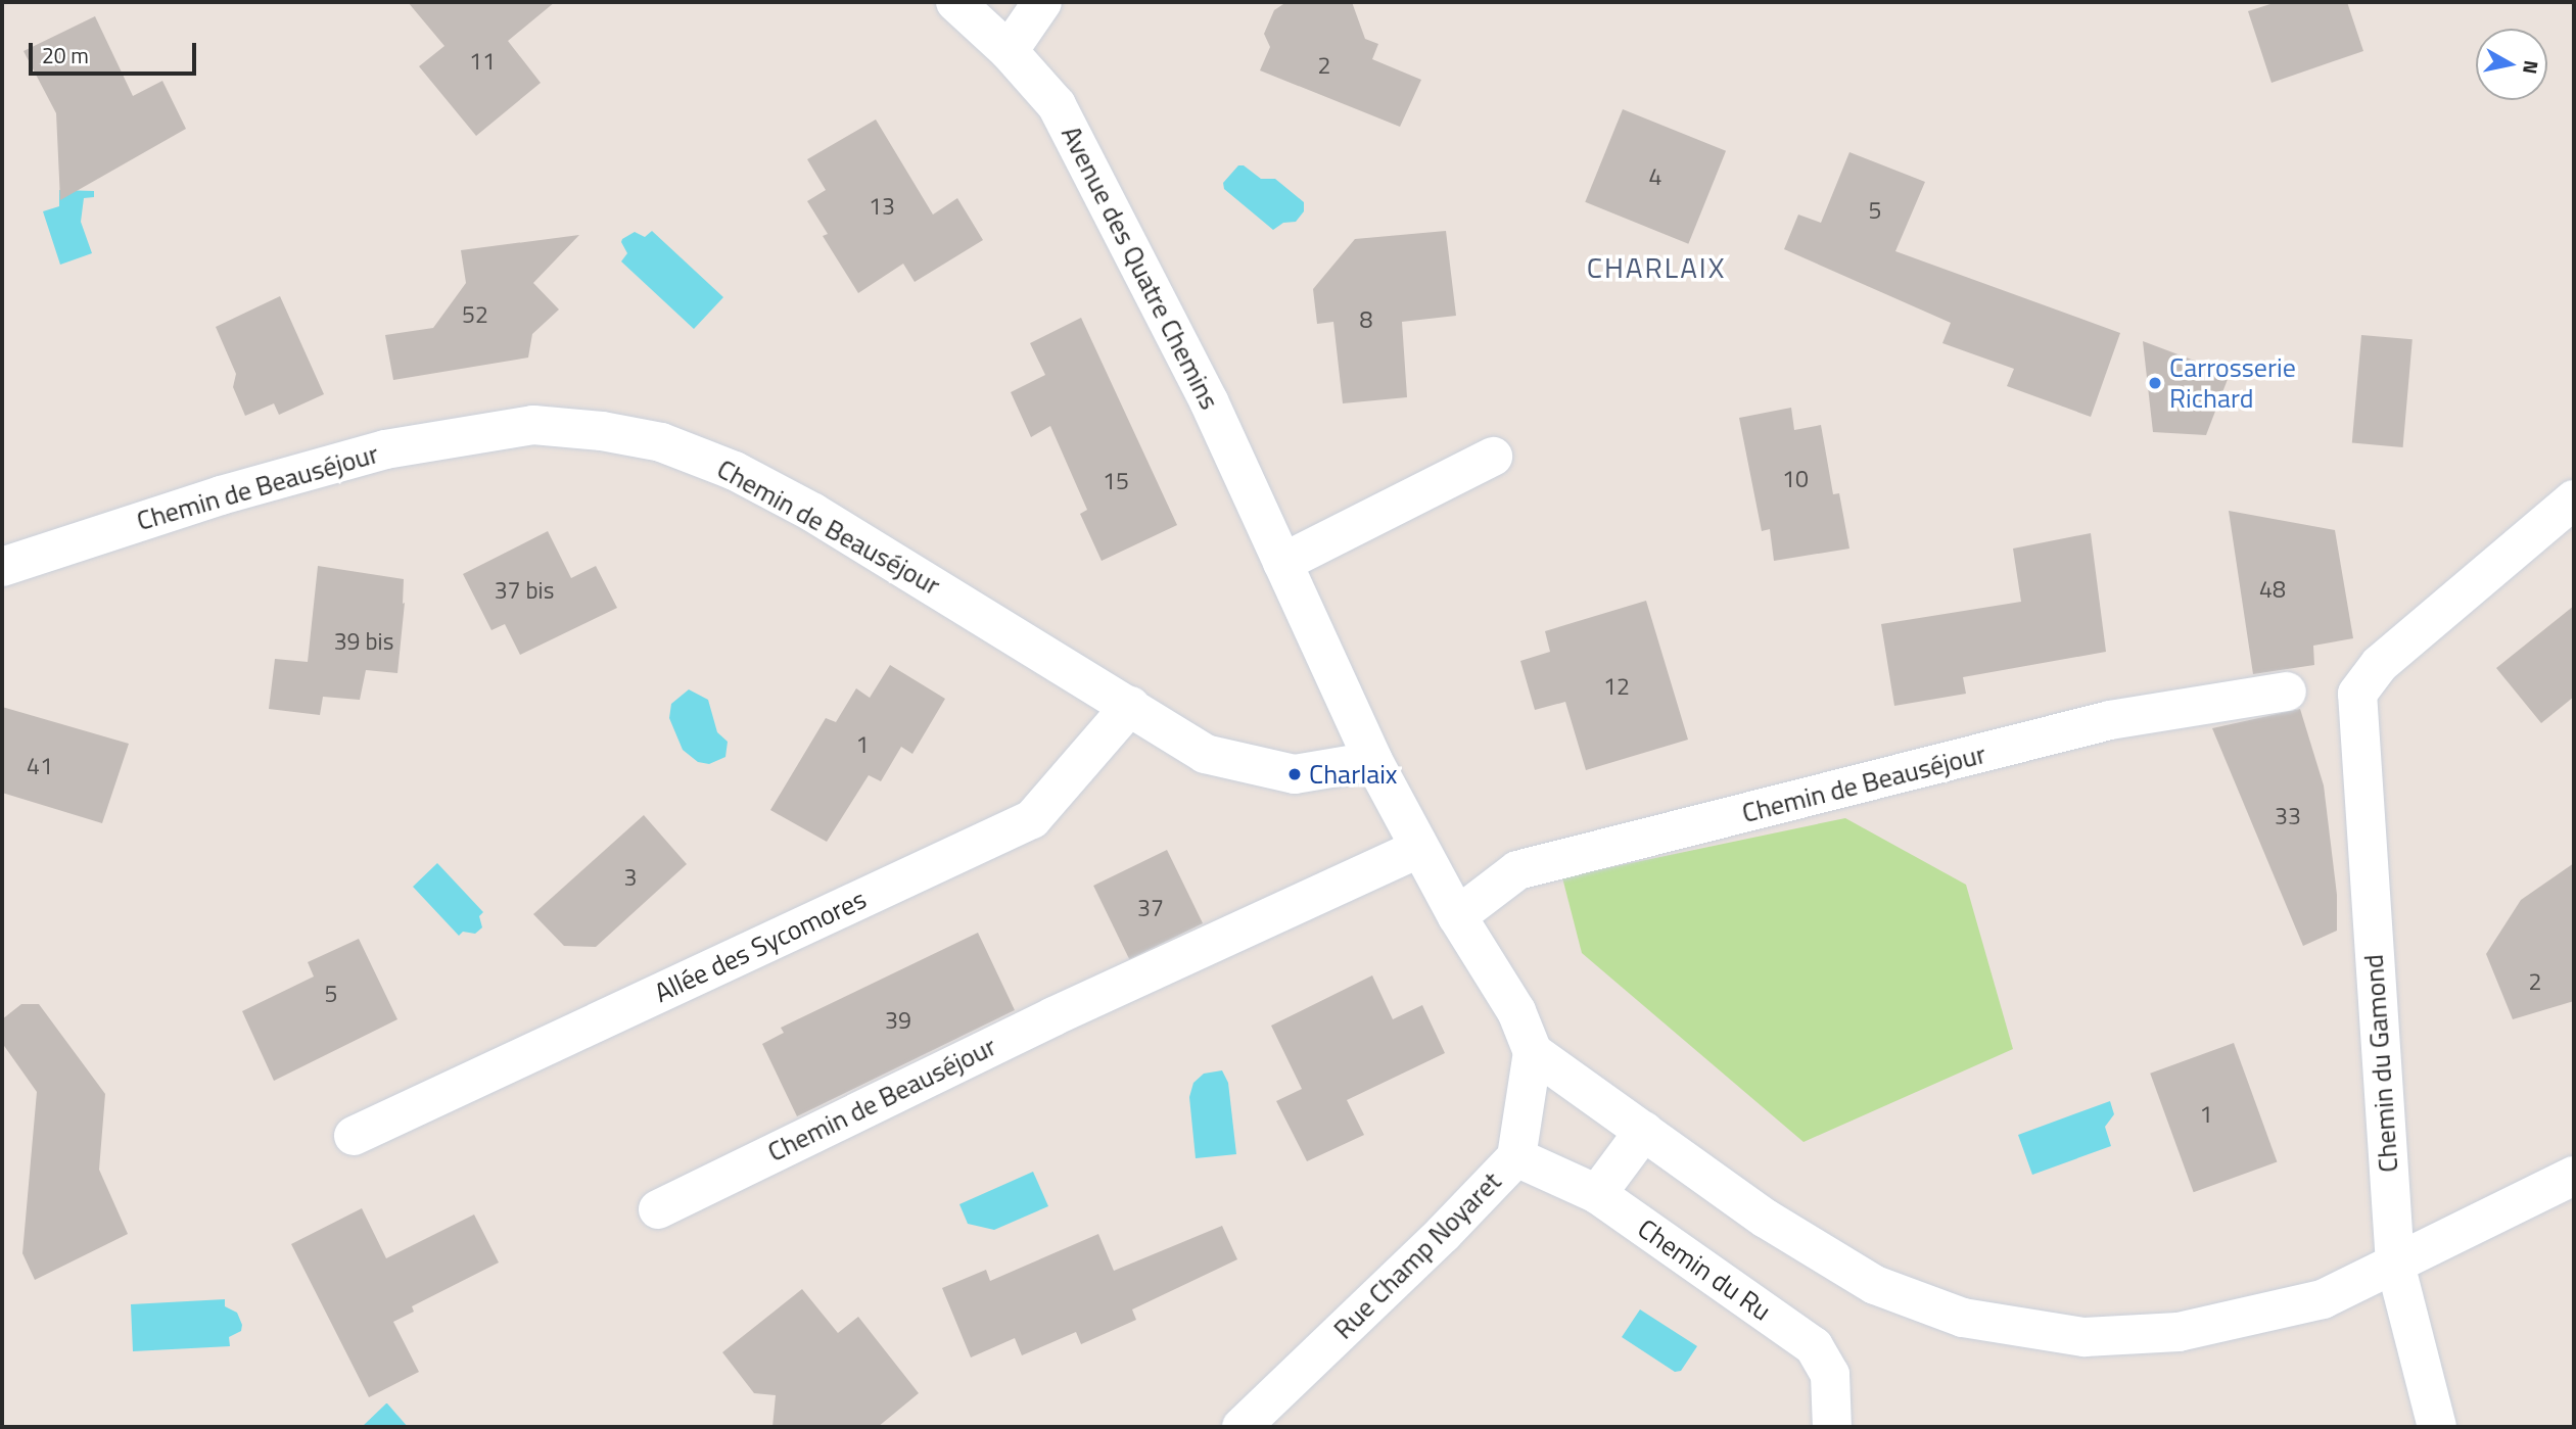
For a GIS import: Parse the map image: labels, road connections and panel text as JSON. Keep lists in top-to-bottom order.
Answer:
{
  "streets": {
    "street": [
      "Avenue des Quatre Chemins",
      "Chemin de Beauséjour",
      "Allée des Sycomores",
      "Chemin du Gamond",
      "Rue Champ Noyaret",
      "Chemin du Ru"
    ]
  },
  "crossings": [
    ["Avenue des Quatre Chemins", "Chemin de Beauséjour"],
    ["Avenue des Quatre Chemins", "Rue Champ Noyaret"],
    ["Chemin de Beauséjour", "Allée des Sycomores"],
    ["Rue Champ Noyaret", "Chemin du Ru"]
  ],
  "districts": ["CHARLAIX"],
  "places": ["Carrosserie Richard", "Charlaix"],
  "house_numbers": [
    "11",
    "2",
    "4",
    "13",
    "5",
    "52",
    "8",
    "10",
    "15",
    "48",
    "37 bis",
    "39 bis",
    "12",
    "1",
    "41",
    "33",
    "3",
    "37",
    "2",
    "5",
    "39",
    "1"
  ],
  "scale_bar": "20 m",
  "north": "right"
}
